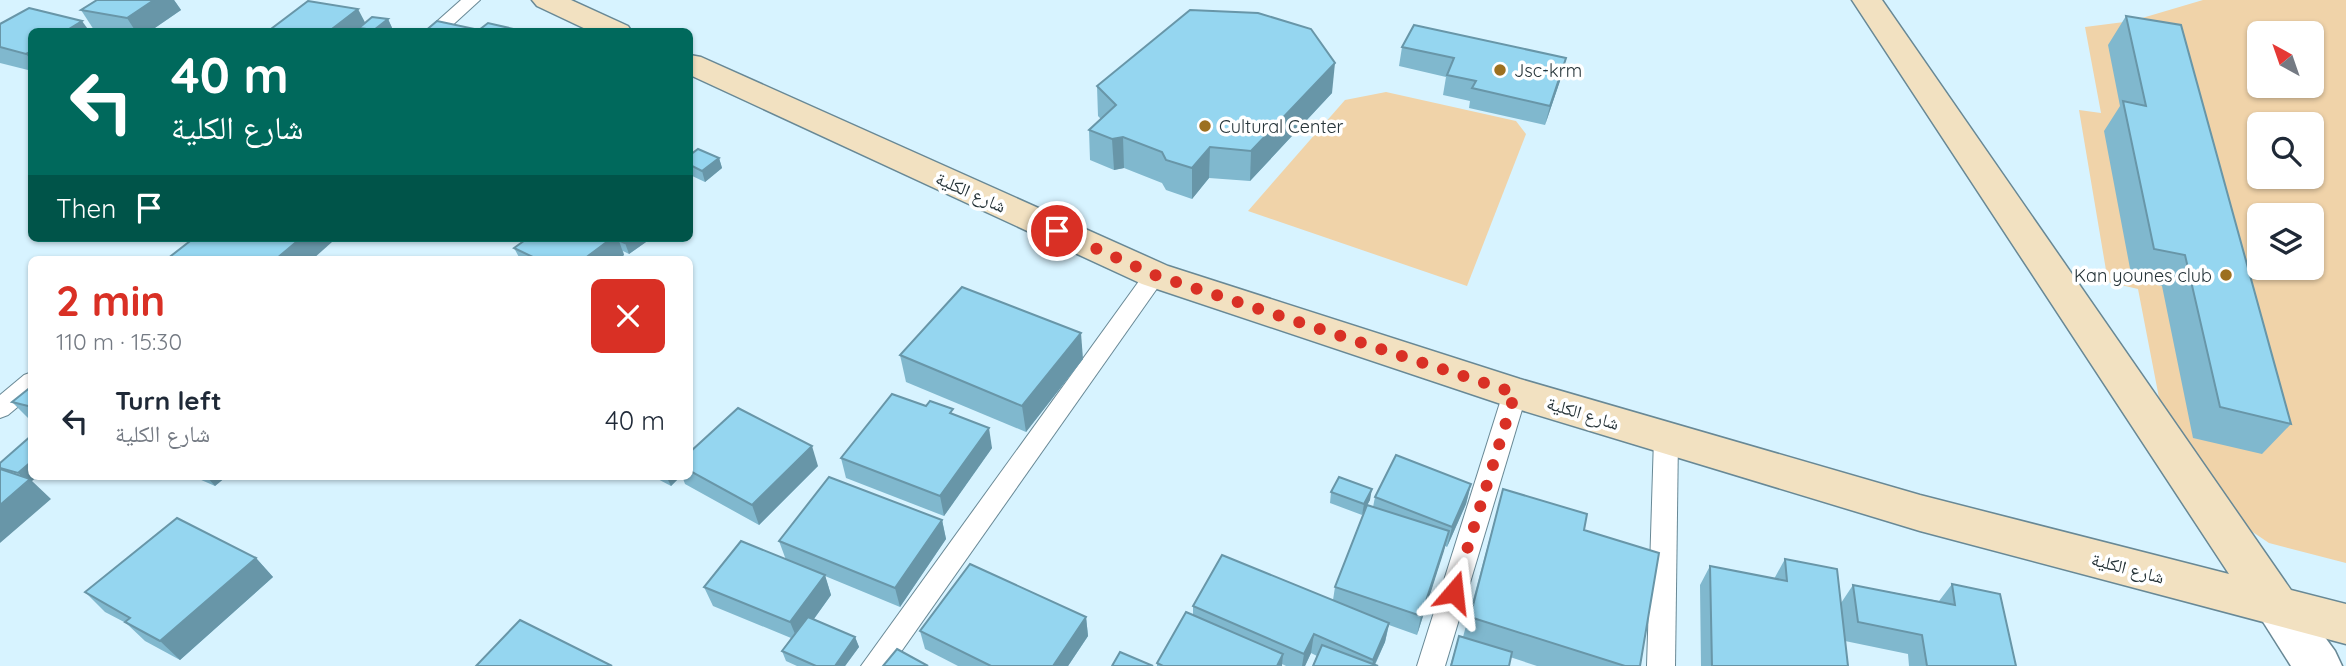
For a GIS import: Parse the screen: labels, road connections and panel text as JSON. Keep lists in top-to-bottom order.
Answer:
{
  "streets": {
    "street": ["شارع الكلية"]
  },
  "places": ["Jsc-krm", "Cultural Center", "Kan younes club"],
  "north": "top left",
  "page": {
    "turn": ["40 m", "شارع الكلية"],
    "then": "Then",
    "heading": ["2 min", "110 m · 15:30"],
    "list": [
      {
        "name": "Turn left",
        "note": "شارع الكلية",
        "value": "40 m"
      }
    ]
  }
}
